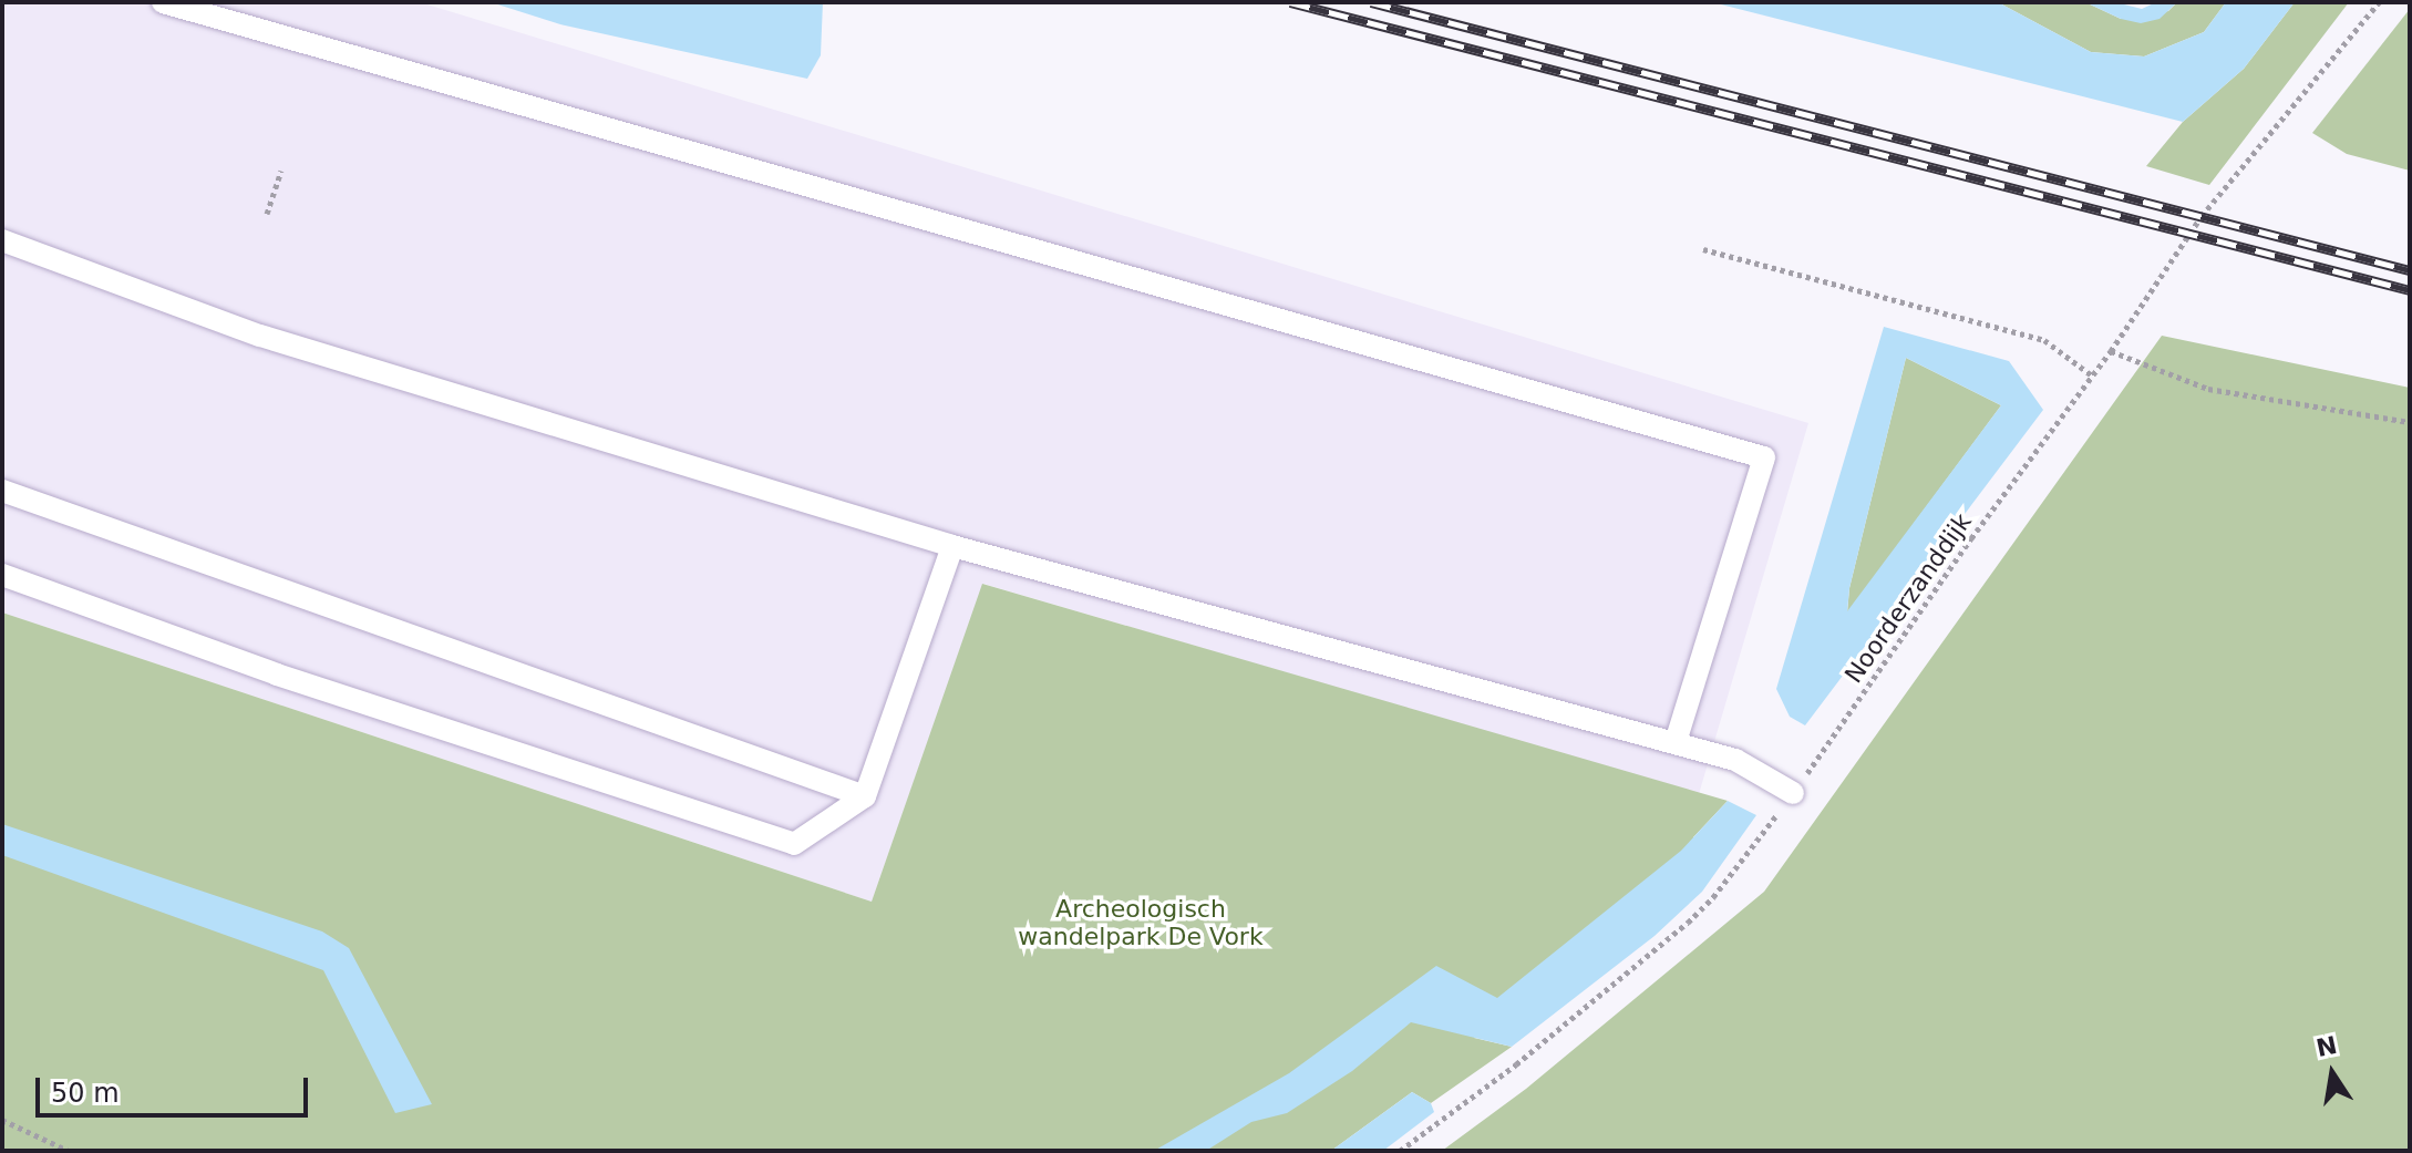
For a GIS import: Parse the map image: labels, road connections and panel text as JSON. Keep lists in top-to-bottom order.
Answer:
{
  "streets": {
    "path": ["Noorderzanddijk"]
  },
  "parks": ["Archeologisch wandelpark De Vork"],
  "scale_bar": "50 m",
  "north": "top"
}
